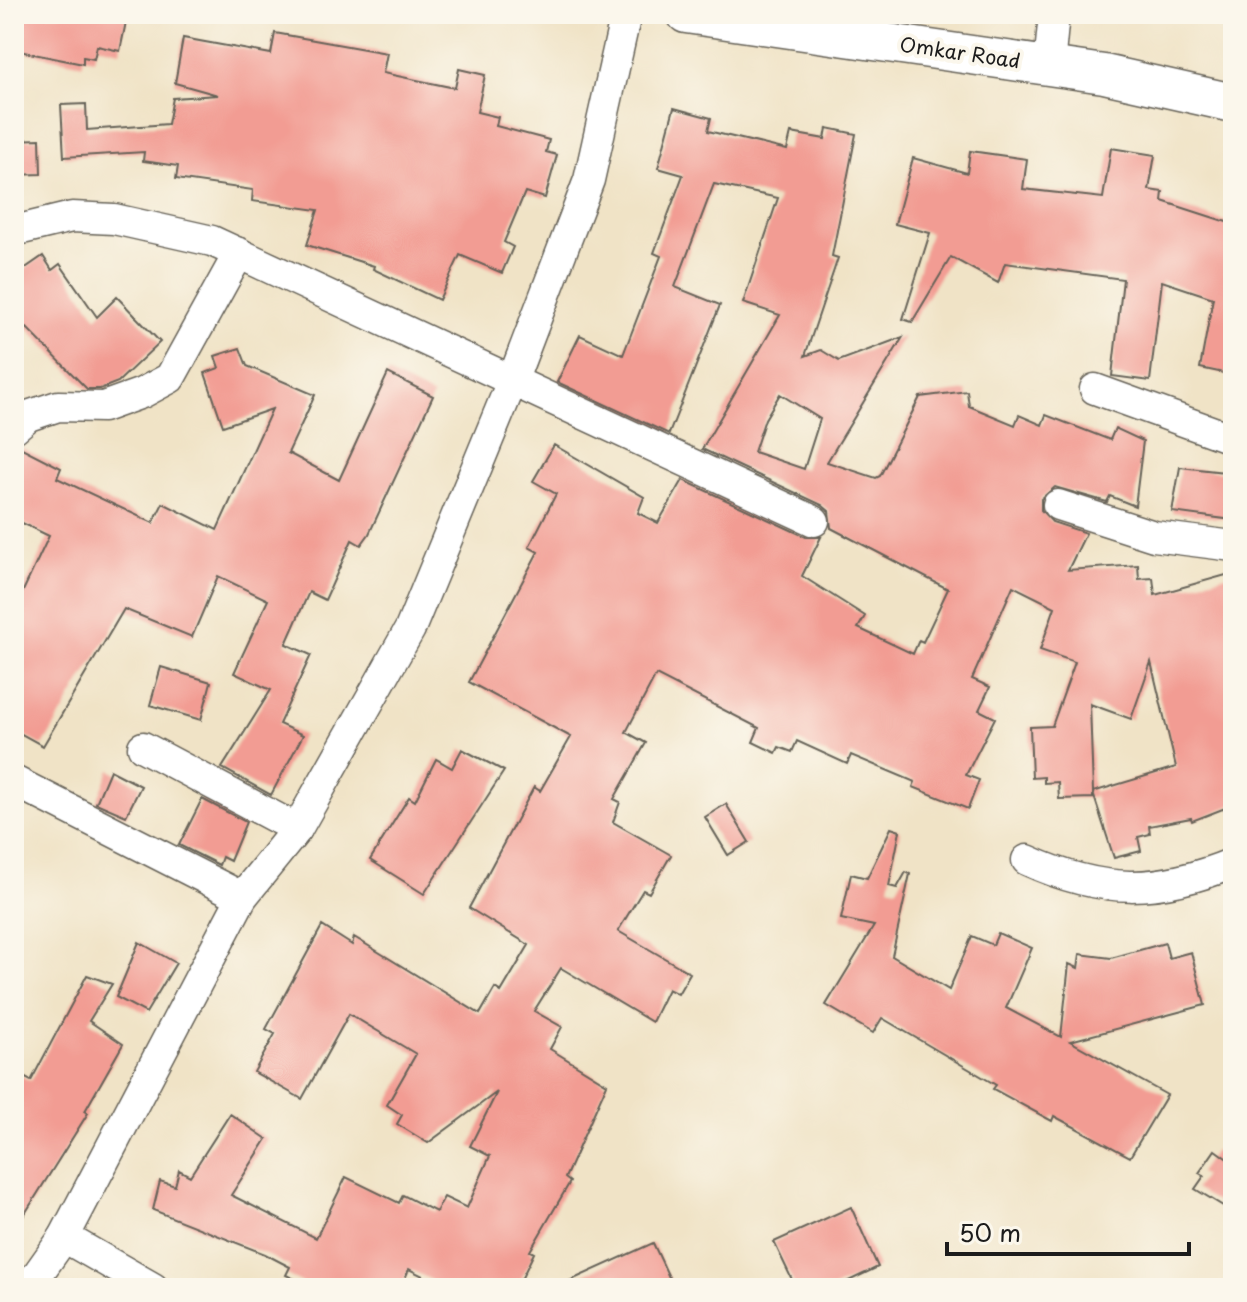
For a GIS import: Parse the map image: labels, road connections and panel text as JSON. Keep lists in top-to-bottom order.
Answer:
{
  "streets": {
    "street": ["Omkar Road"]
  },
  "scale_bar": "50 m"
}
